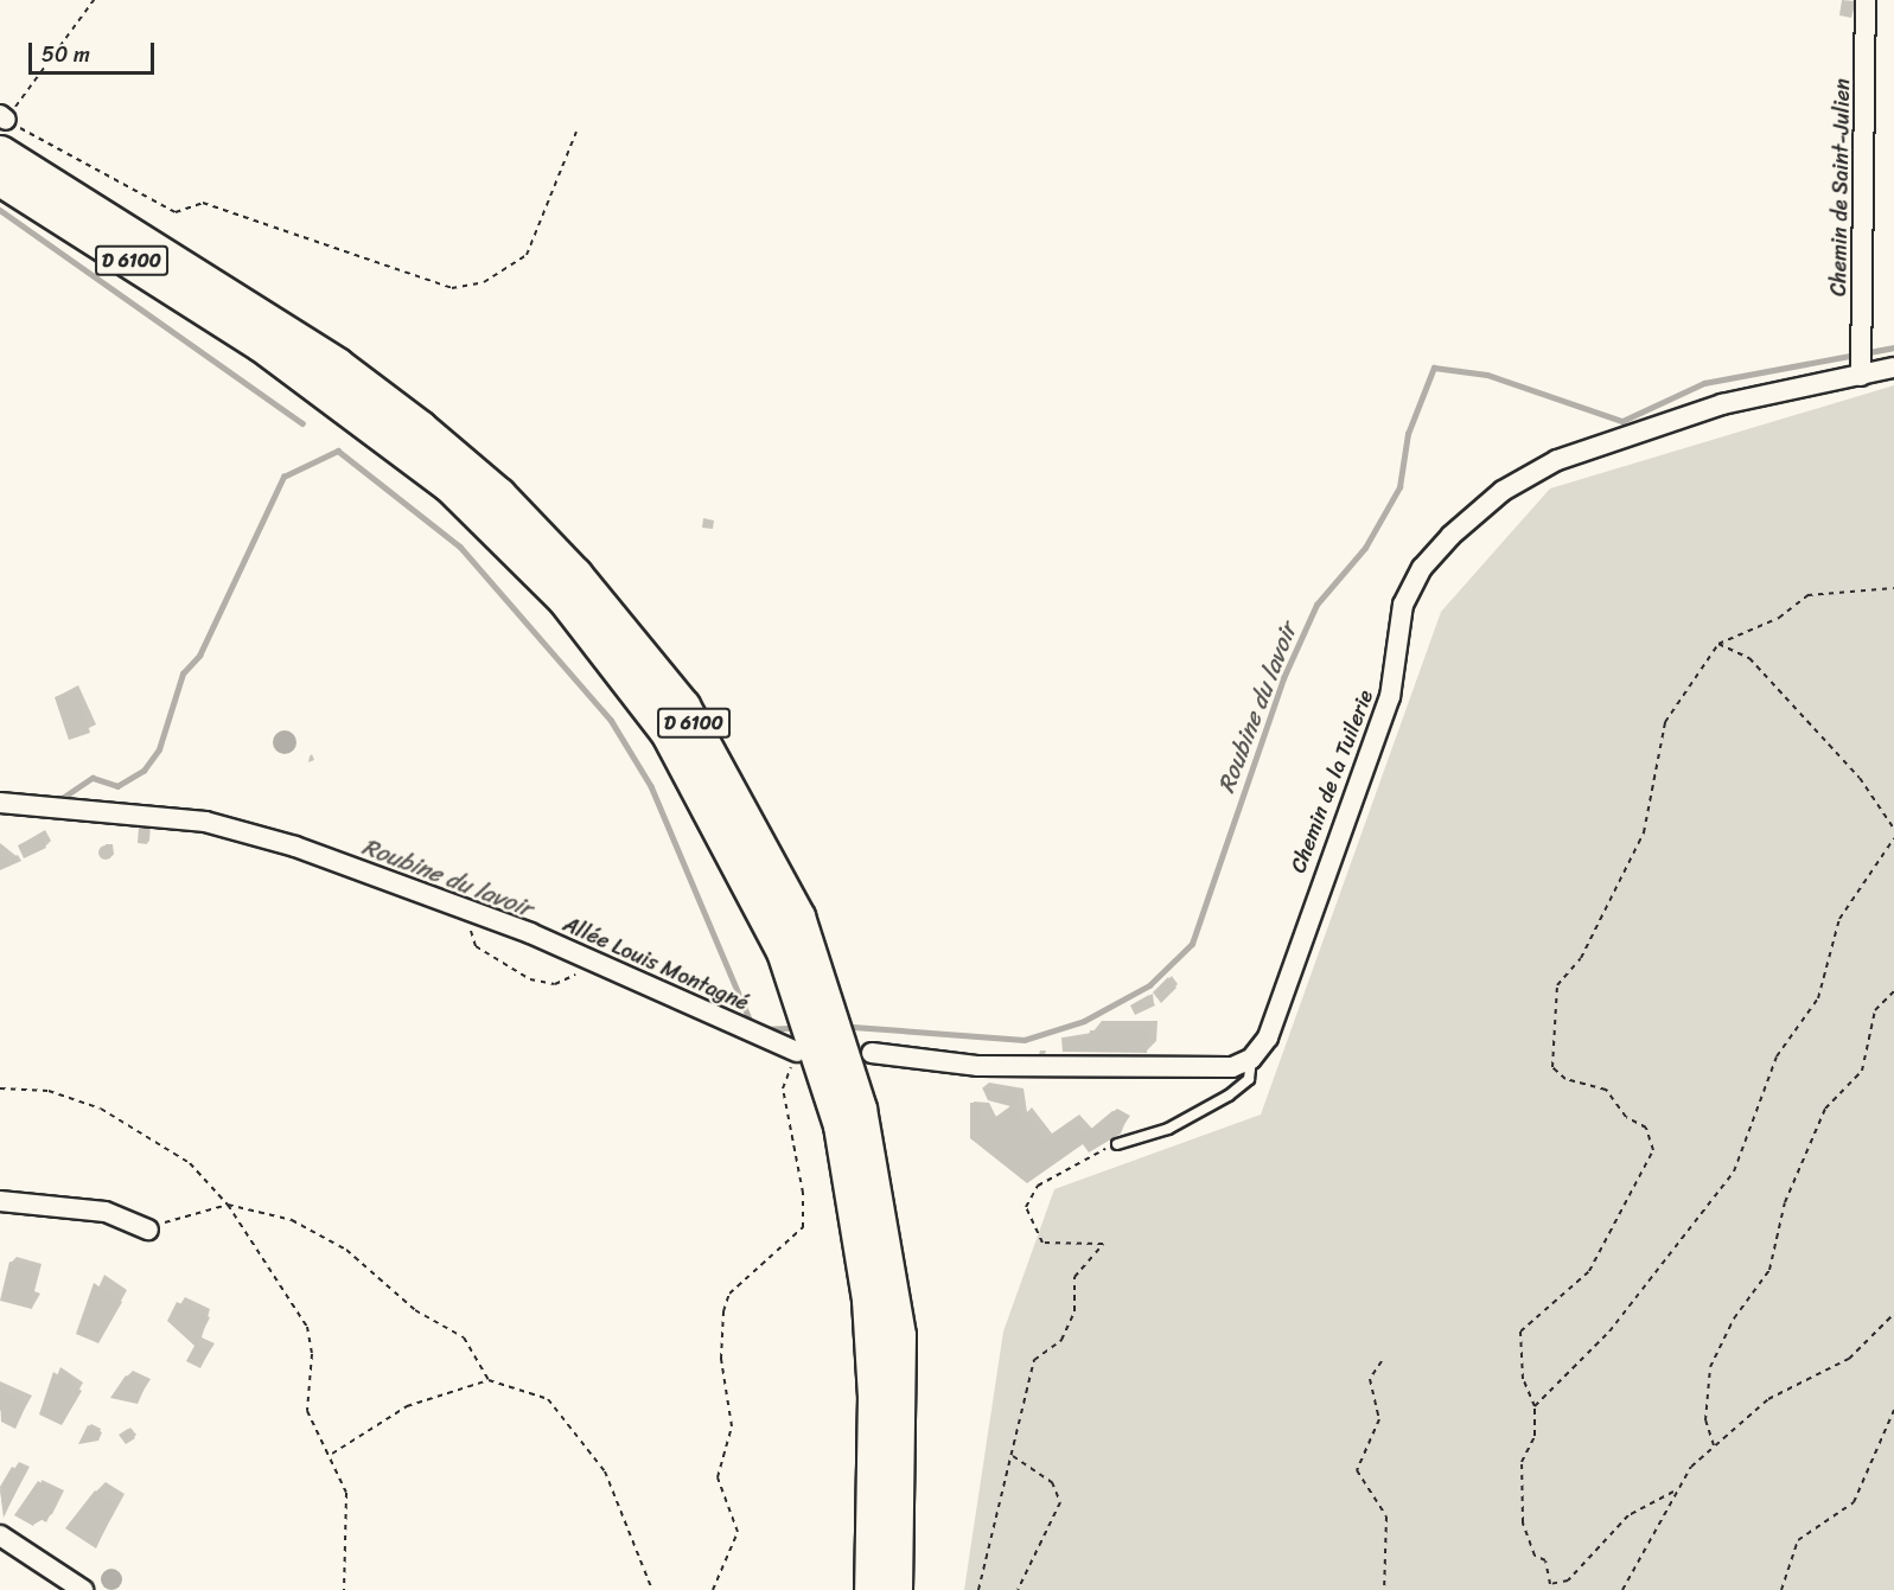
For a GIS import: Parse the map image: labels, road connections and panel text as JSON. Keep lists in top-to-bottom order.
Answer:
{
  "streets": {
    "main road": ["D 6100"],
    "street": ["Chemin de Saint-Julien", "Chemin de la Tuilerie", "Allée Louis Montagné"]
  },
  "crossings": [
    ["Chemin de Saint-Julien", "Chemin de la Tuilerie"]
  ],
  "water": ["Roubine du lavoir"],
  "scale_bar": "50 m"
}
